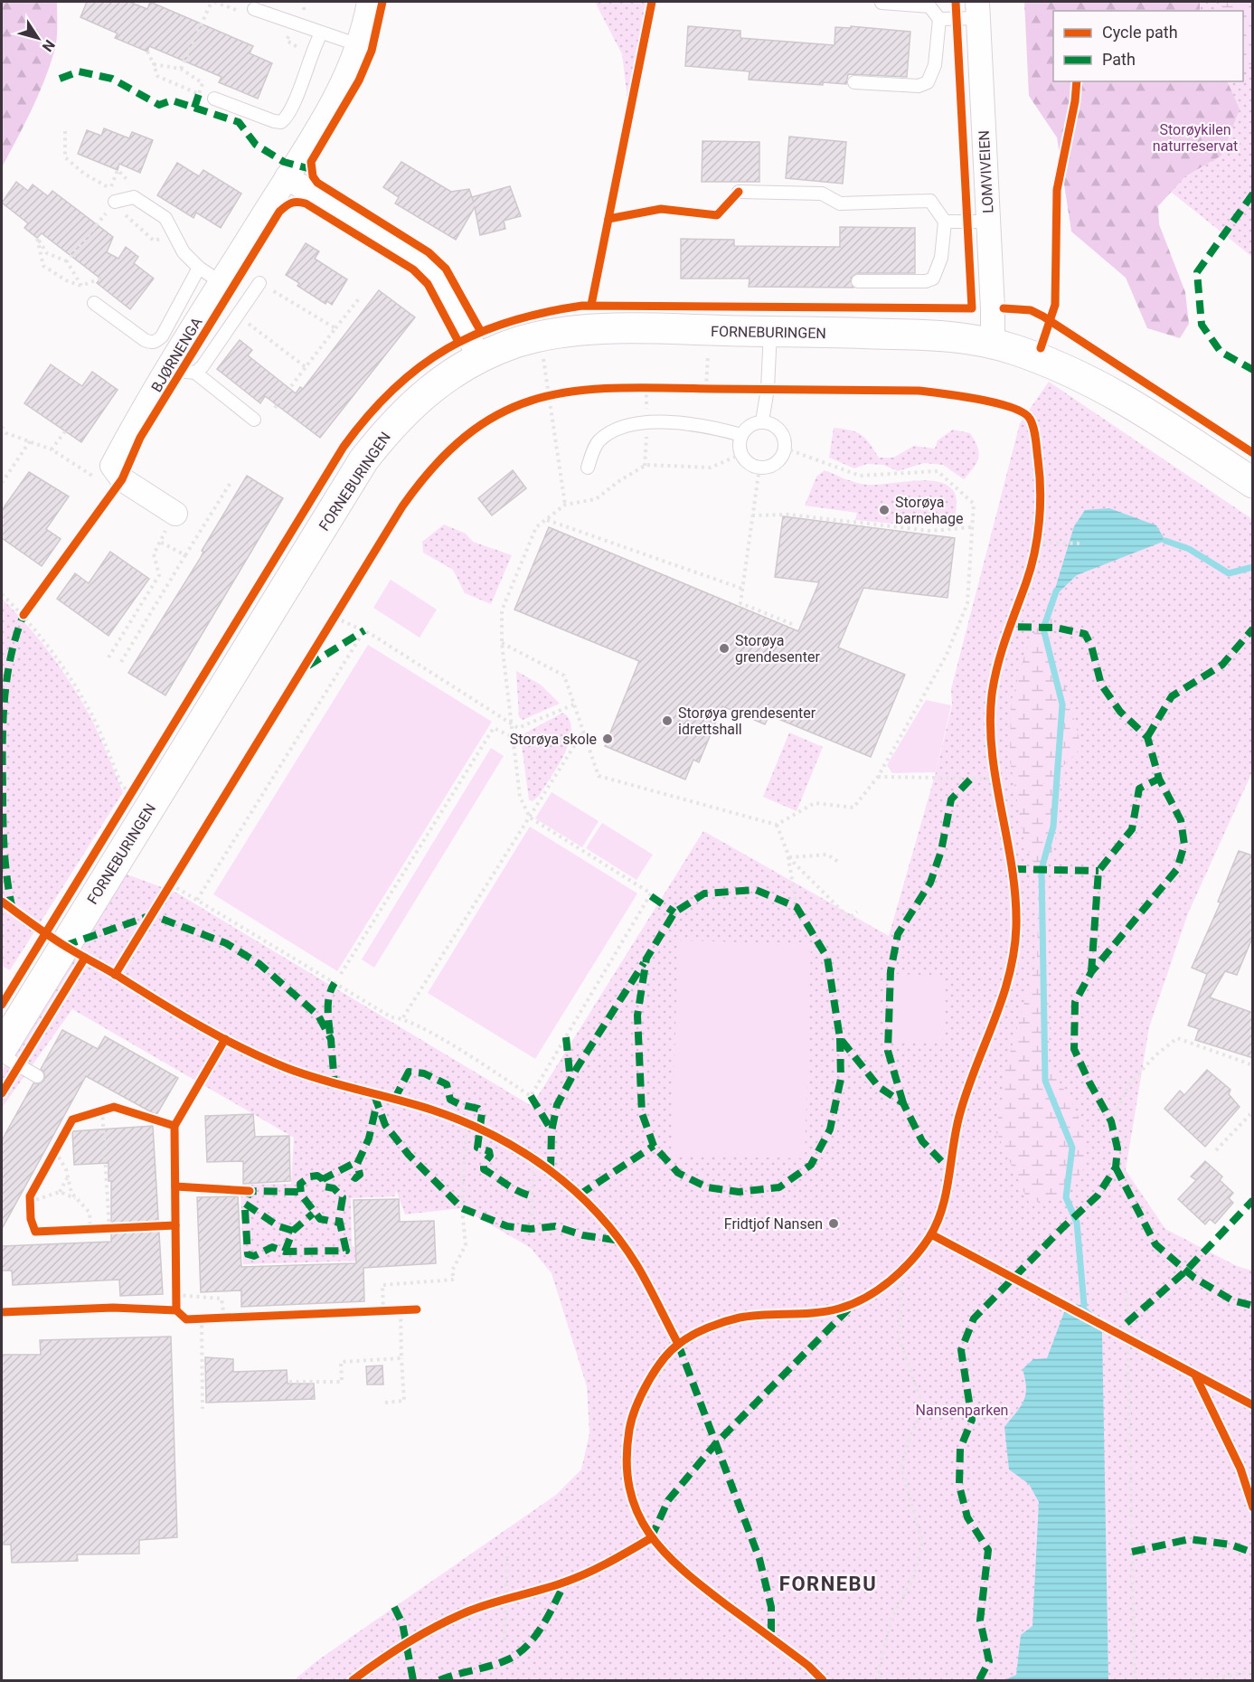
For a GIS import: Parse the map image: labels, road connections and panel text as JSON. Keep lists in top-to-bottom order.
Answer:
{
  "streets": {
    "street": ["LOMVIVEIEN", "FORNEBURINGEN", "BJØRNENGA"]
  },
  "crossings": [
    ["LOMVIVEIEN", "FORNEBURINGEN"]
  ],
  "districts": ["FORNEBU"],
  "parks": ["Storøykilen naturreservat", "Nansenparken"],
  "places": [
    "Storøya barnehage",
    "Storøya grendesenter",
    "Storøya grendesenter idrettshall",
    "Storøya skole",
    "Fridtjof Nansen"
  ],
  "legend": ["Cycle path", "Path"],
  "north": "bottom right"
}
